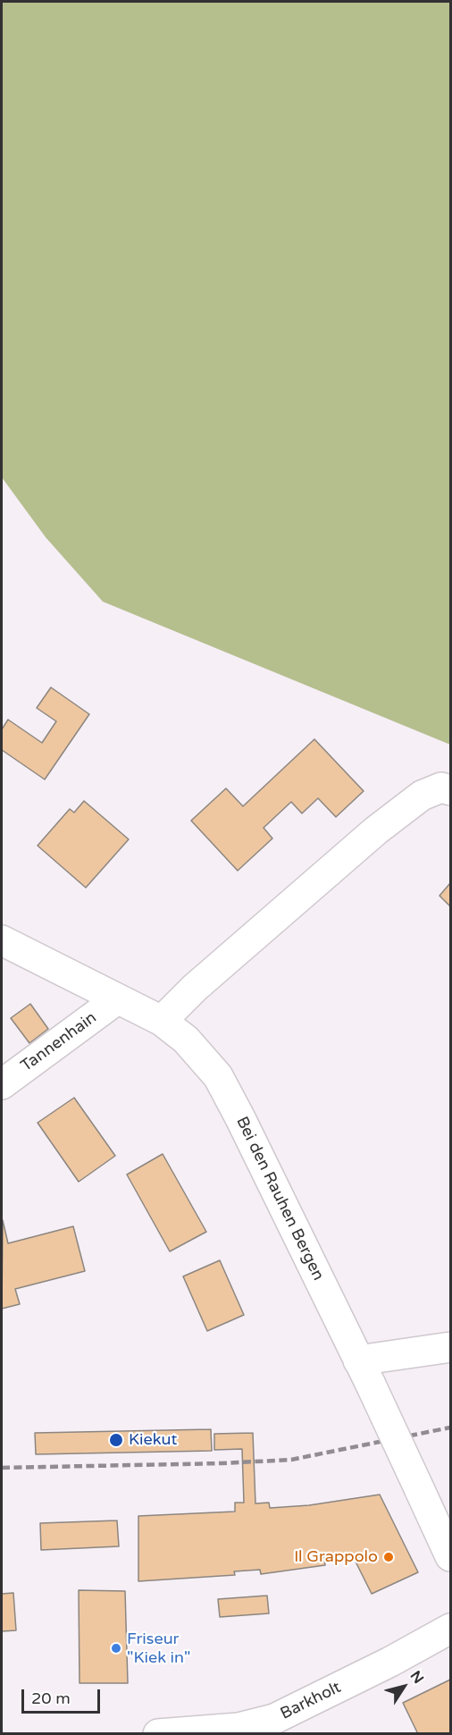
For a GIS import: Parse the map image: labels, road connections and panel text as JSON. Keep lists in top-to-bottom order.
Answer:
{
  "streets": {
    "street": ["Tannenhain", "Bei den Rauhen Bergen", "Barkholt"]
  },
  "crossings": [
    ["Tannenhain", "Bei den Rauhen Bergen"]
  ],
  "places": ["Kiekut", "Il Grappolo", "Friseur \"Kiek in\""],
  "scale_bar": "20 m",
  "north": "top right"
}
